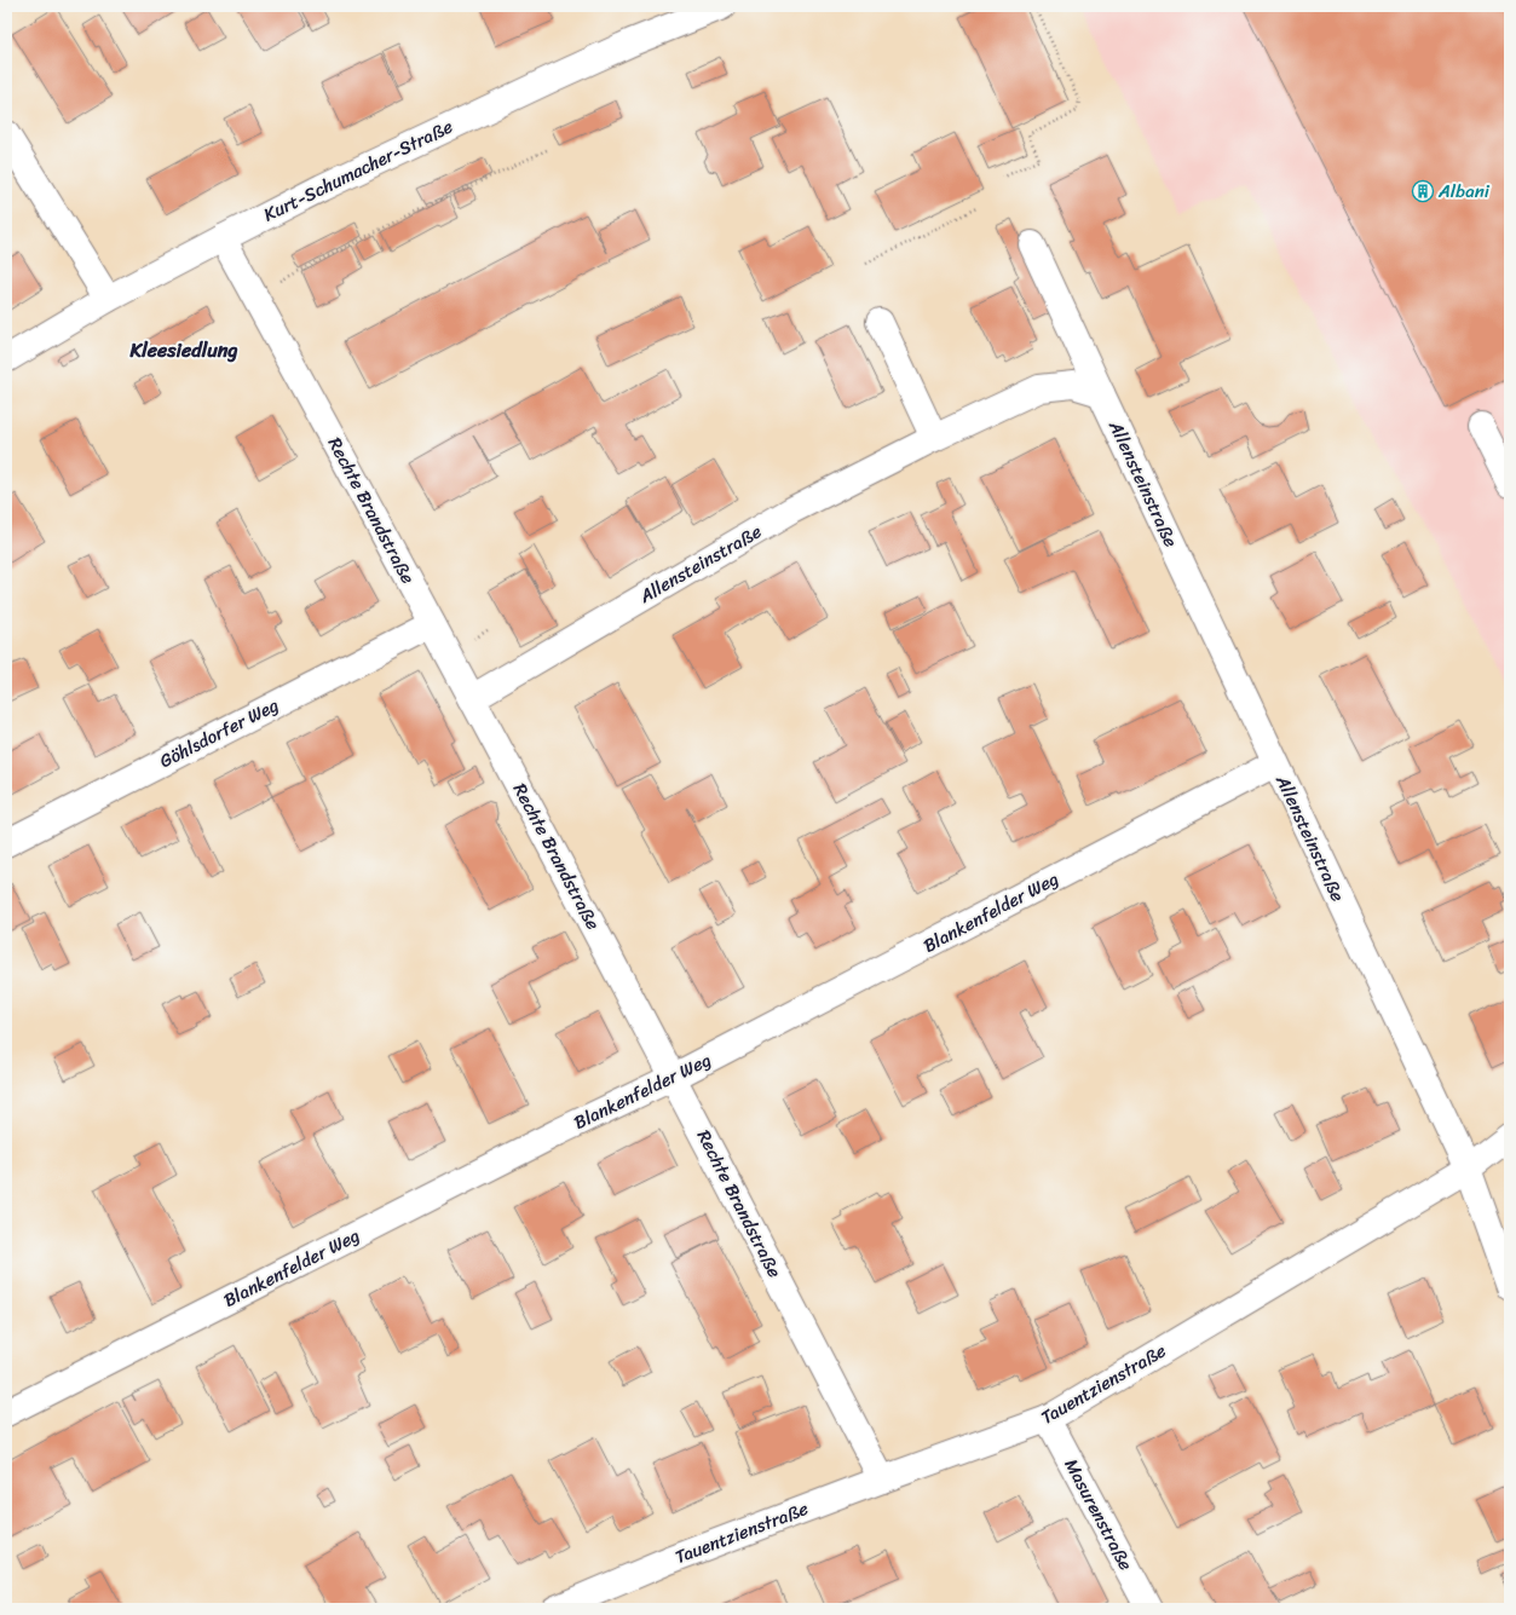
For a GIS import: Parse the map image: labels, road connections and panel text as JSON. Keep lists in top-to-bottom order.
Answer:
{
  "streets": {
    "street": [
      "Kurt-Schumacher-Straße",
      "Allensteinstraße",
      "Rechte Brandstraße",
      "Göhlsdorfer Weg",
      "Blankenfelder Weg",
      "Tauentzienstraße",
      "Masurenstraße"
    ]
  },
  "crossings": [
    ["Kurt-Schumacher-Straße", "Rechte Brandstraße"],
    ["Allensteinstraße", "Rechte Brandstraße"],
    ["Allensteinstraße", "Blankenfelder Weg"],
    ["Allensteinstraße", "Tauentzienstraße"],
    ["Rechte Brandstraße", "Göhlsdorfer Weg"],
    ["Rechte Brandstraße", "Blankenfelder Weg"],
    ["Rechte Brandstraße", "Tauentzienstraße"],
    ["Tauentzienstraße", "Masurenstraße"]
  ],
  "districts": ["Kleesiedlung"],
  "places": {
    "building": ["Albani"]
  }
}
